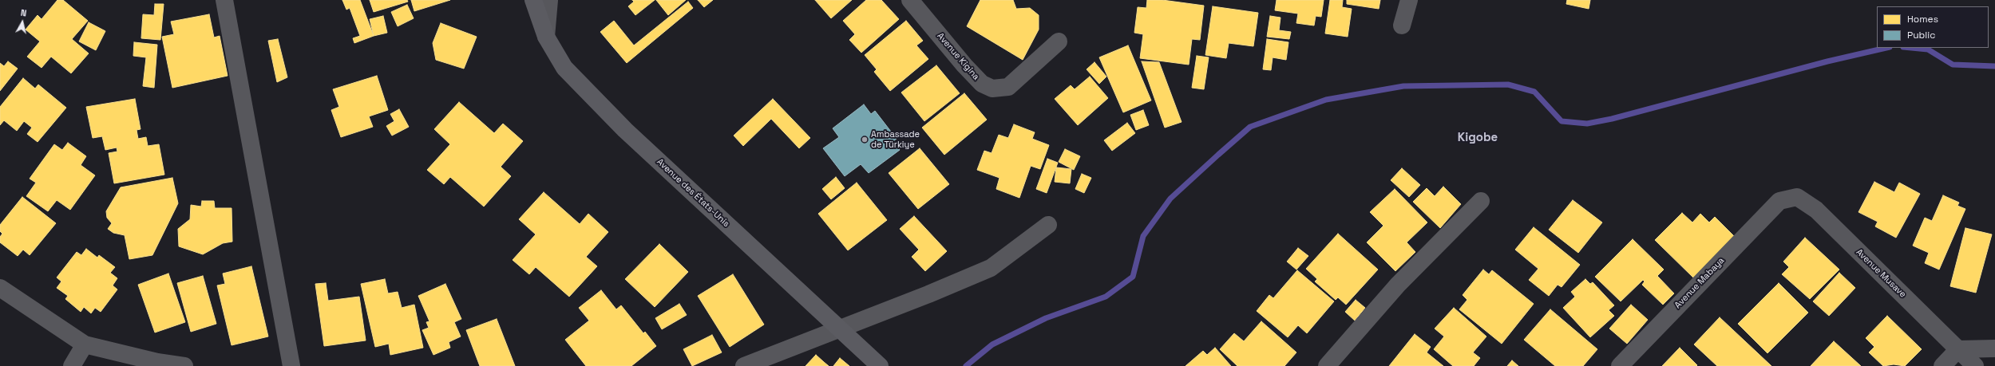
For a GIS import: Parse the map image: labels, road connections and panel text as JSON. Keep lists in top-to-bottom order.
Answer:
{
  "streets": {
    "street": [
      "Avenue Kigina",
      "Avenue des États-Unis",
      "Avenue Musave",
      "Avenue Mabaya"
    ]
  },
  "crossings": [
    ["Avenue Musave", "Avenue Mabaya"]
  ],
  "districts": ["Kigobe"],
  "places": ["Ambassade de Türkiye"],
  "legend": ["Homes", "Public"],
  "north": "top"
}
